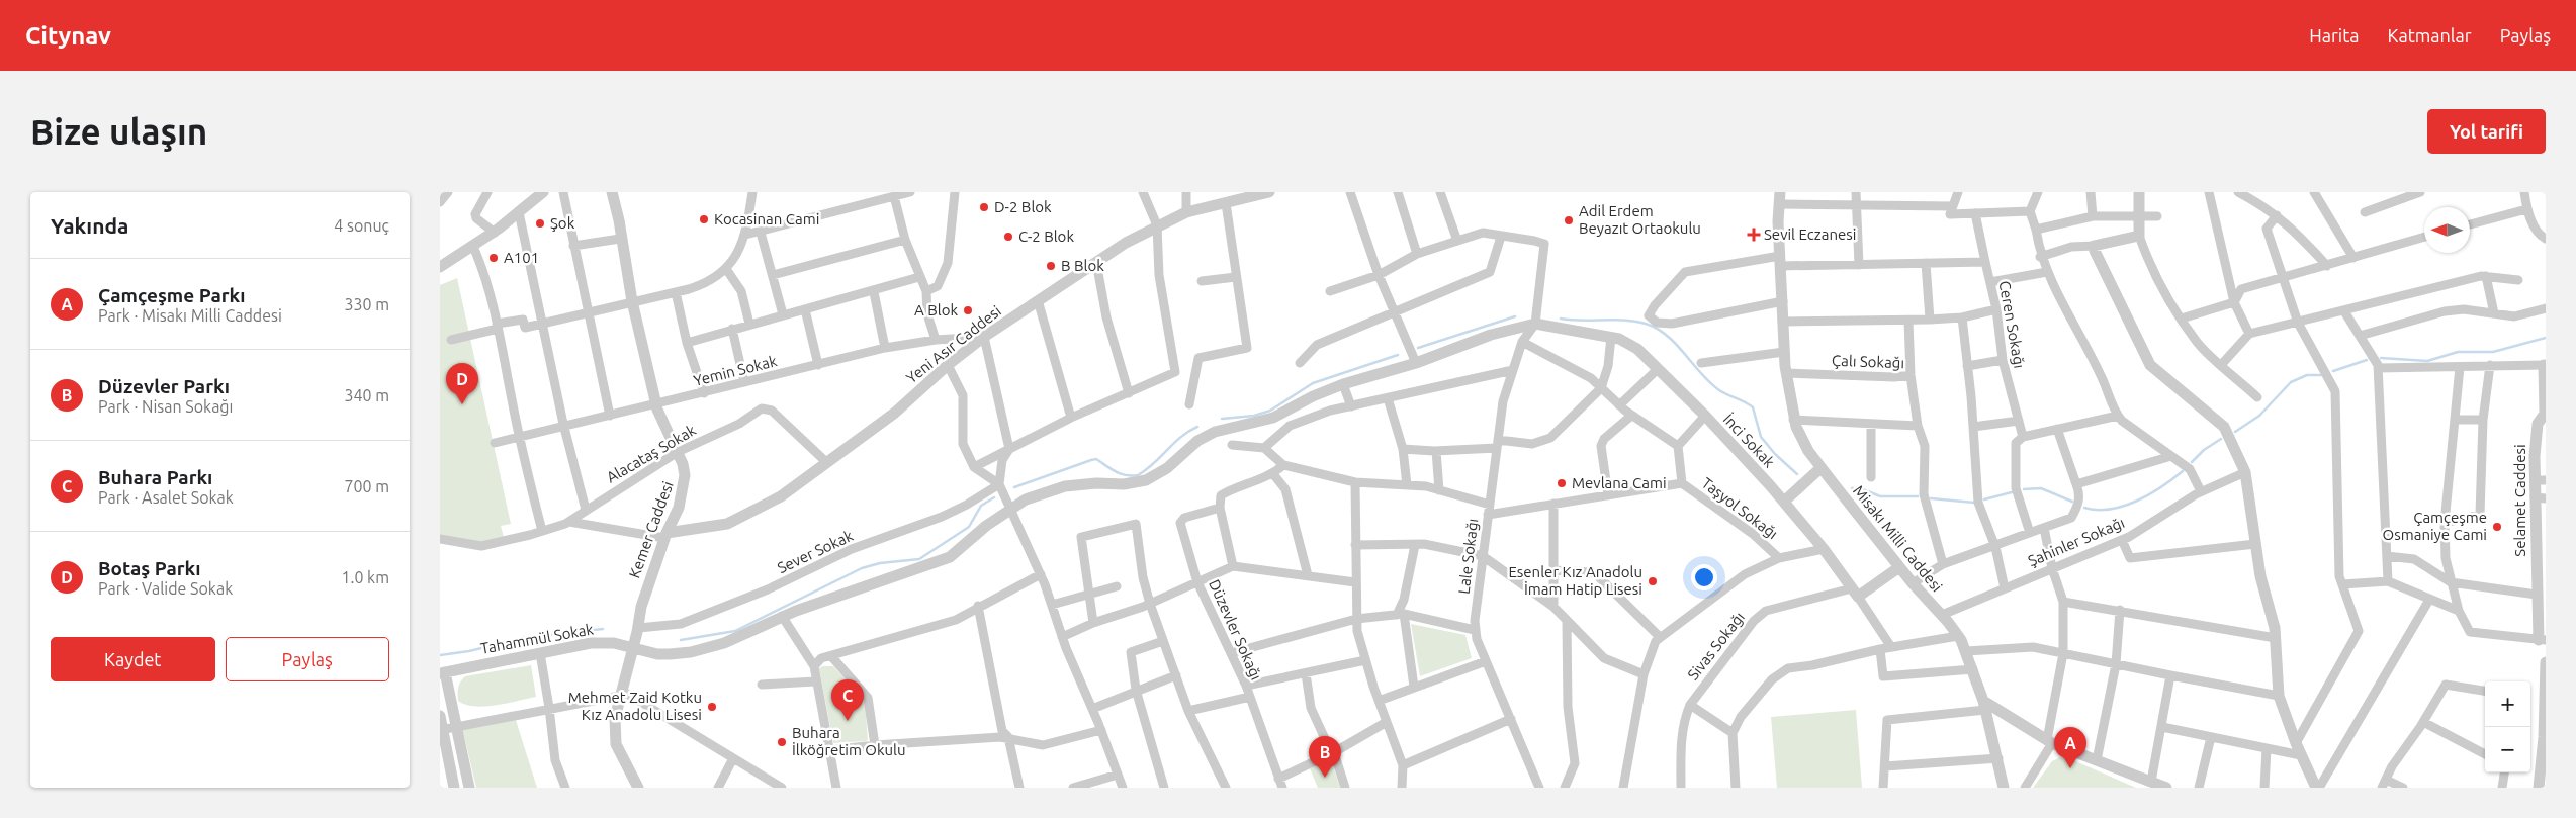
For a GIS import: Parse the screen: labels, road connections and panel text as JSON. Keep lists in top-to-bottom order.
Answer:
{
  "streets": {
    "street": [
      "Ceren Sokağı",
      "Yeni Asır Caddesi",
      "Çalı Sokağı",
      "Yemin Sokak",
      "İnci Sokak",
      "Alacataş Sokak",
      "Selamet Caddesi",
      "Taşyol Sokağı",
      "Kemer Caddesi",
      "Misakı Milli Caddesi",
      "Şahinler Sokağı",
      "Sever Sokak",
      "Lale Sokağı",
      "Düzevler Sokağı",
      "Tahammül Sokak",
      "Sivas Sokağı"
    ]
  },
  "crossings": [
    ["Yeni Asır Caddesi", "Yemin Sokak"],
    ["Yeni Asır Caddesi", "Alacataş Sokak"],
    ["Yeni Asır Caddesi", "Kemer Caddesi"],
    ["Çalı Sokağı", "Misakı Milli Caddesi"],
    ["Yemin Sokak", "Kemer Caddesi"],
    ["İnci Sokak", "Taşyol Sokağı"],
    ["İnci Sokak", "Lale Sokağı"],
    ["İnci Sokak", "Tahammül Sokak"],
    ["İnci Sokak", "Sivas Sokağı"],
    ["Alacataş Sokak", "Kemer Caddesi"],
    ["Taşyol Sokağı", "Lale Sokağı"],
    ["Kemer Caddesi", "Sever Sokak"],
    ["Kemer Caddesi", "Tahammül Sokak"],
    ["Misakı Milli Caddesi", "Şahinler Sokağı"],
    ["Misakı Milli Caddesi", "Sivas Sokağı"],
    ["Lale Sokağı", "Tahammül Sokak"]
  ],
  "places": {
    "other": [
      "D-2 Blok",
      "Kocasinan Cami",
      "Adil Erdem Beyazıt Ortaokulu",
      "Şok",
      "C-2 Blok",
      "A101",
      "B Blok",
      "A Blok",
      "Mevlana Cami",
      "Çamçeşme Osmaniye Cami",
      "Esenler Kız Anadolu İmam Hatip Lisesi",
      "Mehmet Zaid Kotku Kız Anadolu Lisesi",
      "Buhara İlköğretim Okulu"
    ],
    "health": ["Sevil Eczanesi"]
  },
  "north": "left",
  "page": {
    "header": "Citynav",
    "nav": ["Harita", "Katmanlar", "Paylaş"],
    "buttons": [
      "Yol tarifi",
      ["Kaydet", "Paylaş"]
    ],
    "title": "Bize ulaşın",
    "heading": ["Yakında", "4 sonuç"],
    "list": [
      {
        "mark": "A",
        "name": "Çamçeşme Parkı",
        "note": "Park · Misakı Milli Caddesi",
        "value": "330 m"
      },
      {
        "mark": "B",
        "name": "Düzevler Parkı",
        "note": "Park · Nisan Sokağı",
        "value": "340 m"
      },
      {
        "mark": "C",
        "name": "Buhara Parkı",
        "note": "Park · Asalet Sokak",
        "value": "700 m"
      },
      {
        "mark": "D",
        "name": "Botaş Parkı",
        "note": "Park · Valide Sokak",
        "value": "1.0 km"
      }
    ],
    "pins": [
      "D",
      "C",
      "A",
      "B"
    ],
    "map_buttons": ["+", "−"]
  }
}
